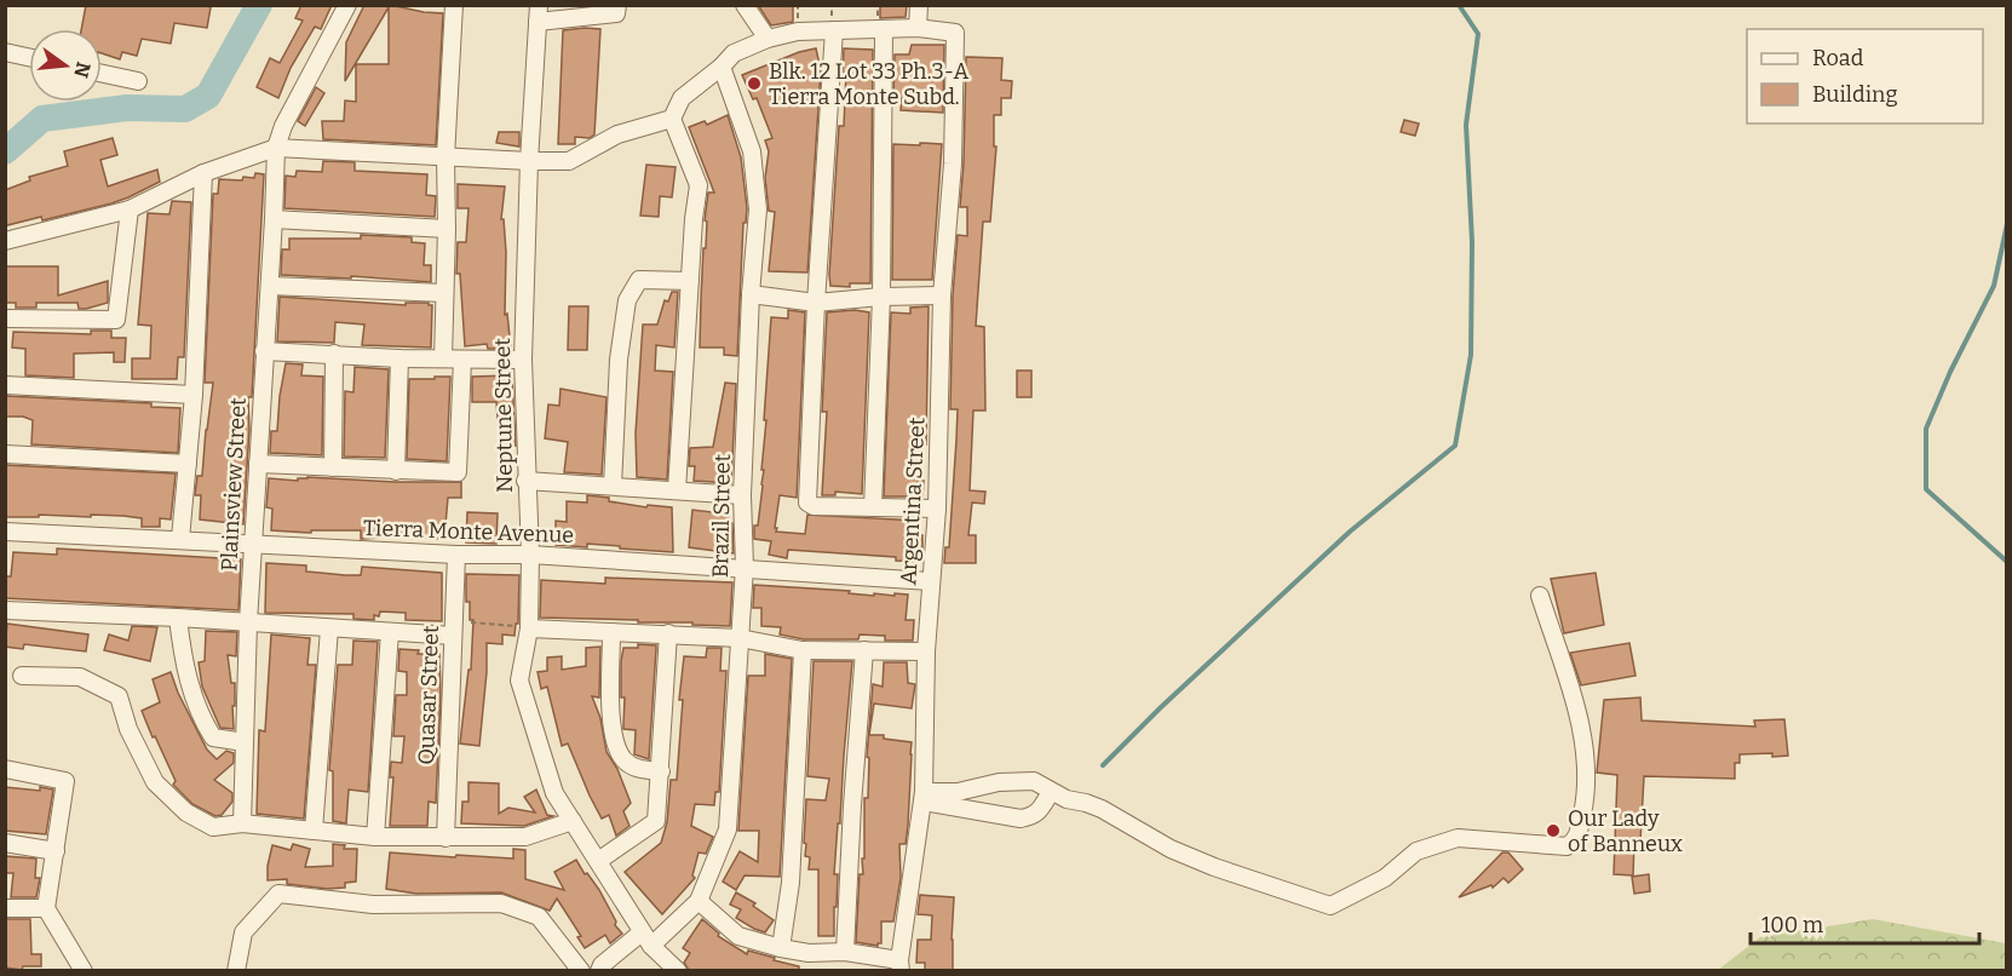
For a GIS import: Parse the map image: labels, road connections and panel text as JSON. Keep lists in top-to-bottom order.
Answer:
{
  "streets": {
    "street": [
      "Neptune Street",
      "Plainsview Street",
      "Argentina Street",
      "Brazil Street",
      "Tierra Monte Avenue",
      "Quasar Street"
    ]
  },
  "crossings": [
    ["Neptune Street", "Brazil Street"],
    ["Neptune Street", "Tierra Monte Avenue"],
    ["Plainsview Street", "Tierra Monte Avenue"],
    ["Argentina Street", "Tierra Monte Avenue"],
    ["Brazil Street", "Tierra Monte Avenue"],
    ["Tierra Monte Avenue", "Quasar Street"]
  ],
  "places": ["Blk. 12 Lot 33 Ph.3-A Tierra Monte Subd.", "Our Lady of Banneux"],
  "legend": ["Road", "Building"],
  "scale_bar": "100 m",
  "north": "right"
}
